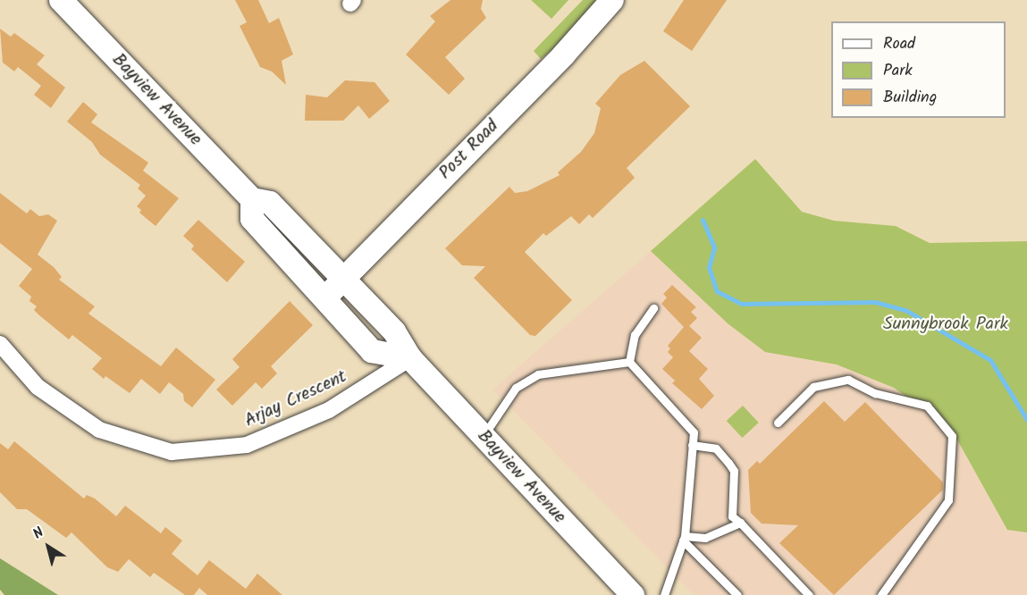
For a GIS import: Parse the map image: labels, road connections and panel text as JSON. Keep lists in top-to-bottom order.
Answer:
{
  "streets": {
    "main road": ["Bayview Avenue", "Post Road"],
    "street": ["Arjay Crescent"]
  },
  "crossings": [
    ["Bayview Avenue", "Post Road"],
    ["Bayview Avenue", "Arjay Crescent"]
  ],
  "parks": ["Sunnybrook Park"],
  "legend": ["Road", "Park", "Building"],
  "north": "top left"
}
